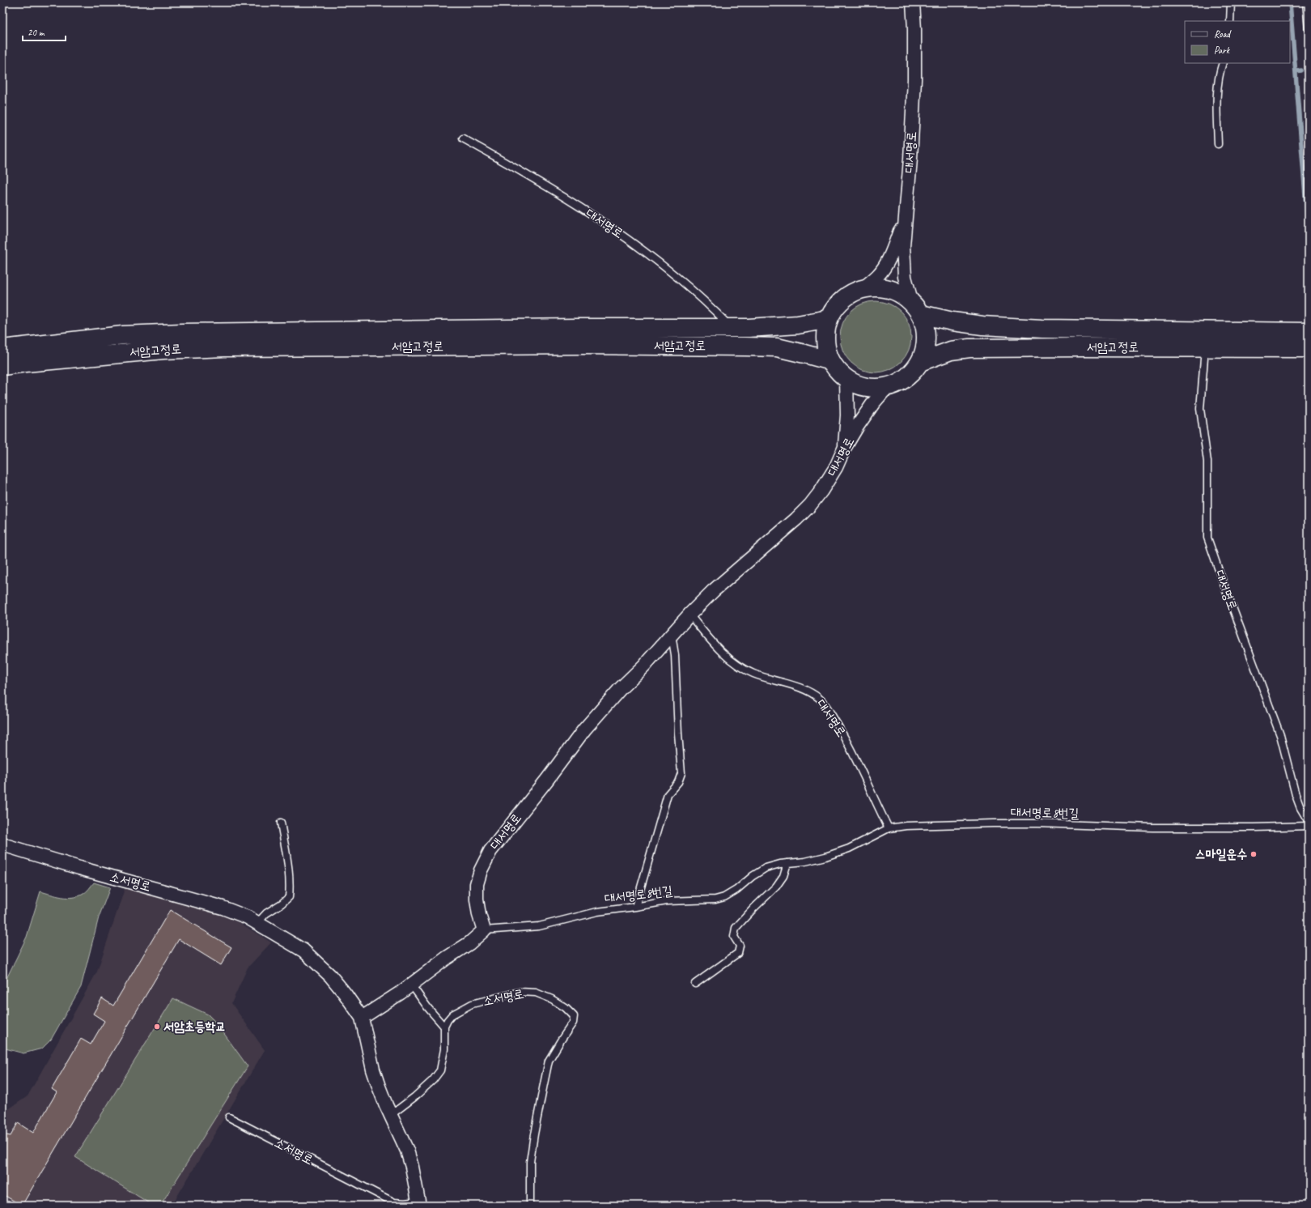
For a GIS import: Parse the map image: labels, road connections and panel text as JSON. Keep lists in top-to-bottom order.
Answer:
{
  "streets": {
    "main road": ["서암고정로"],
    "street": ["대서명로", "소서명로"],
    "lane": ["대서명로8번길"]
  },
  "crossings": [
    ["대서명로", "서암고정로"],
    ["대서명로", "대서명로8번길"]
  ],
  "places": ["스마일운수", "서암초등학교"],
  "legend": ["Road", "Park"],
  "scale_bar": "20 m"
}
